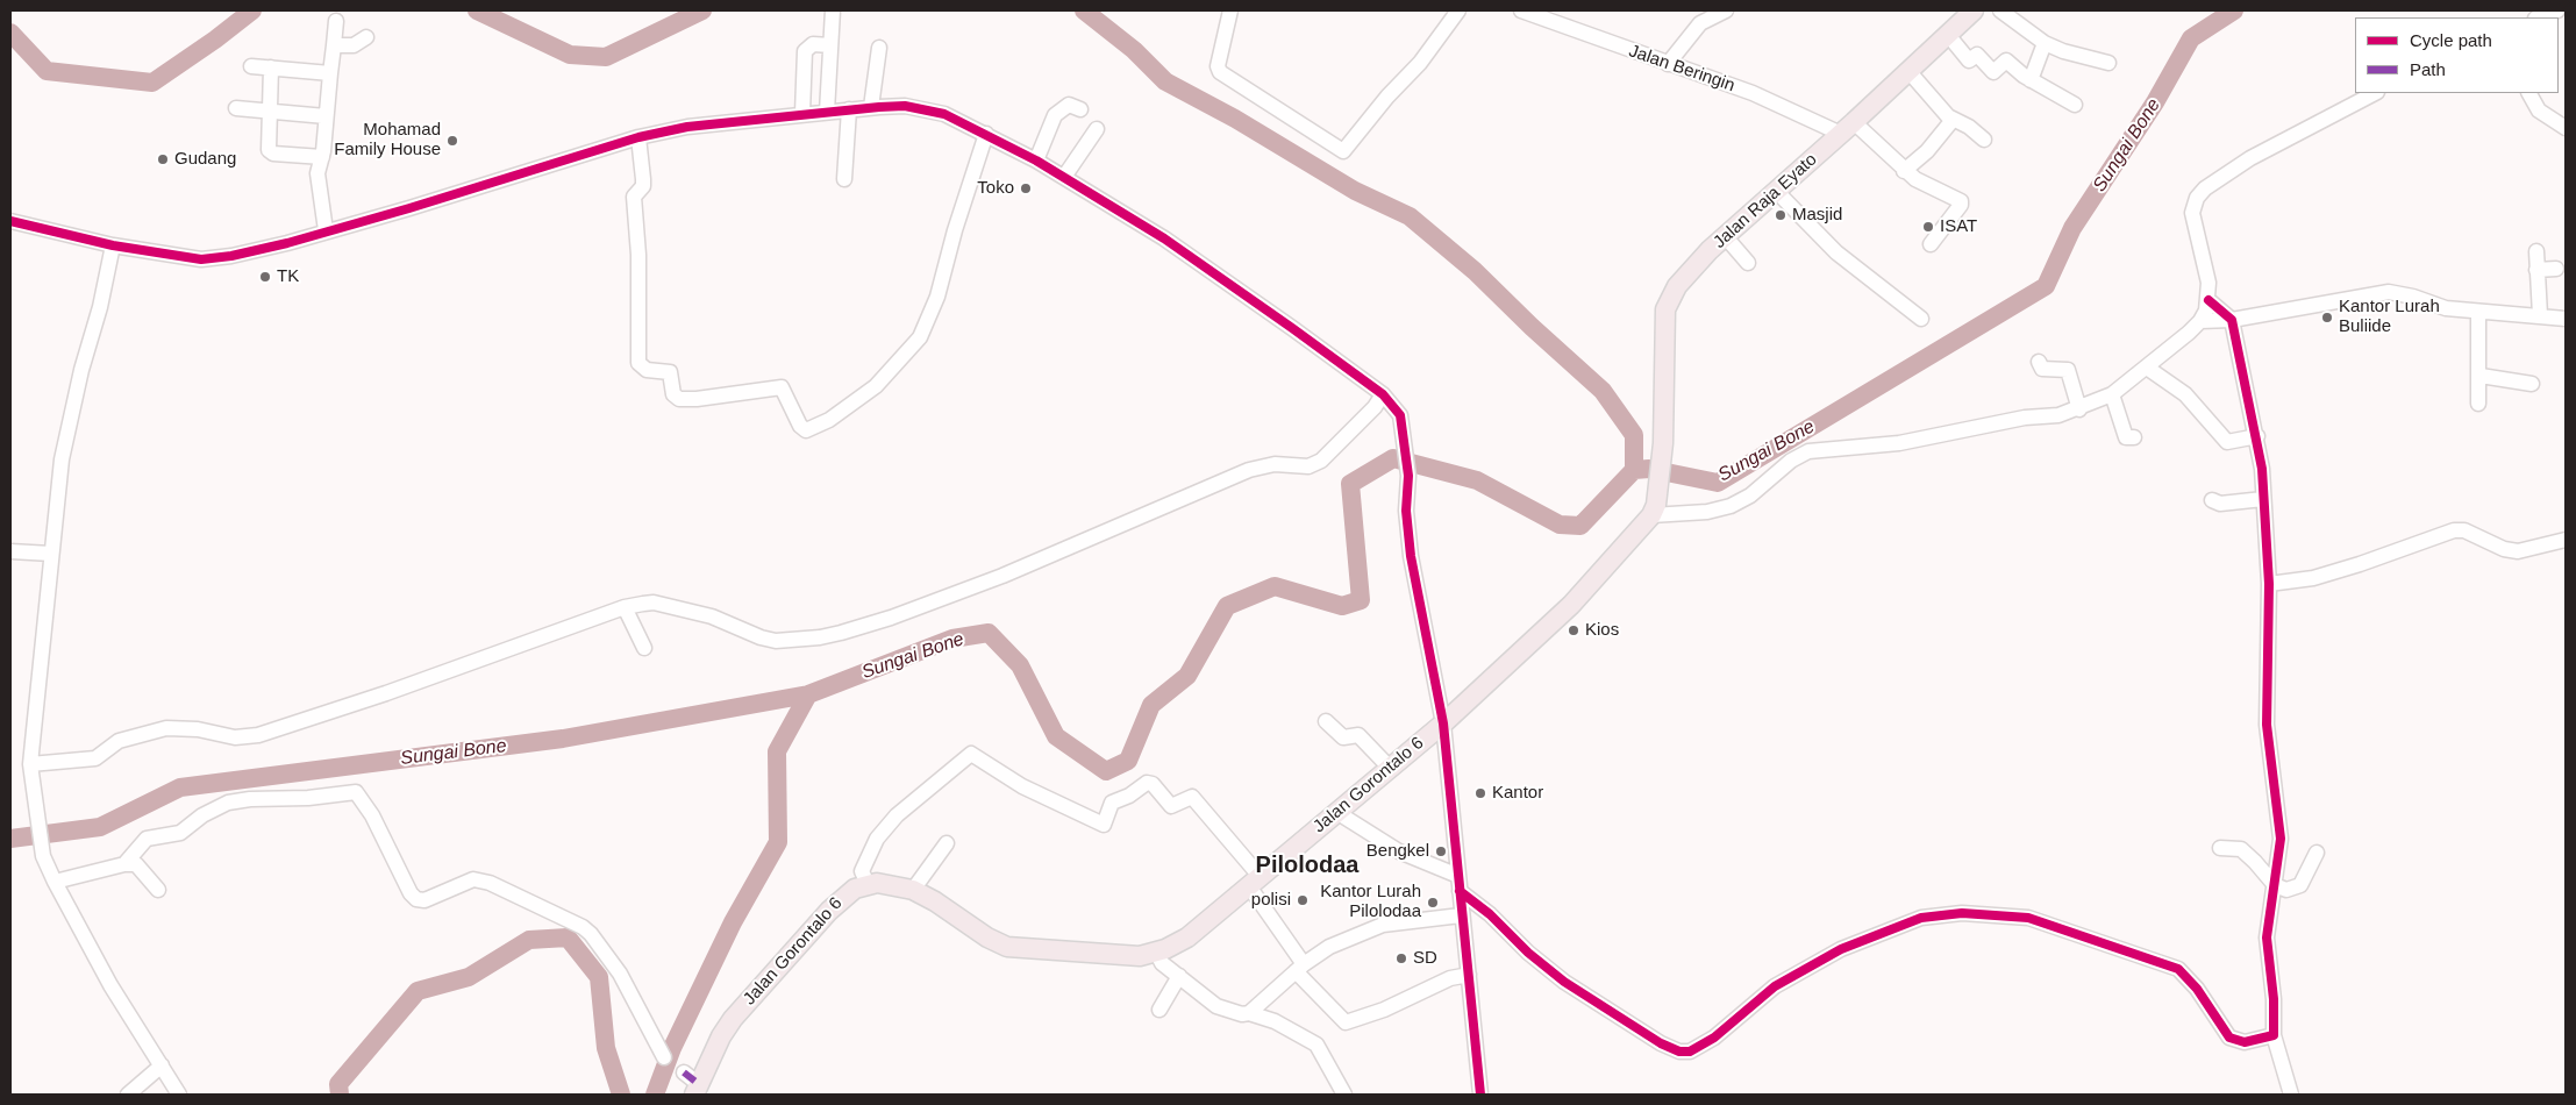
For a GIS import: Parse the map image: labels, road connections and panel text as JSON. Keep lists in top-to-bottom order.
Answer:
{
  "streets": {
    "main road": ["Jalan Raja Eyato", "Jalan Gorontalo 6"],
    "street": ["Jalan Beringin"]
  },
  "crossings": [
    ["Jalan Beringin", "Jalan Raja Eyato"],
    ["Jalan Raja Eyato", "Jalan Gorontalo 6"]
  ],
  "districts": ["Pilolodaa"],
  "water": ["Sungai Bone"],
  "places": [
    "Mohamad Family House",
    "Gudang",
    "Toko",
    "Masjid",
    "ISAT",
    "TK",
    "Kantor Lurah Buliide",
    "Kios",
    "Kantor",
    "Bengkel",
    "polisi",
    "Kantor Lurah Pilolodaa",
    "SD"
  ],
  "legend": ["Cycle path", "Path"]
}
